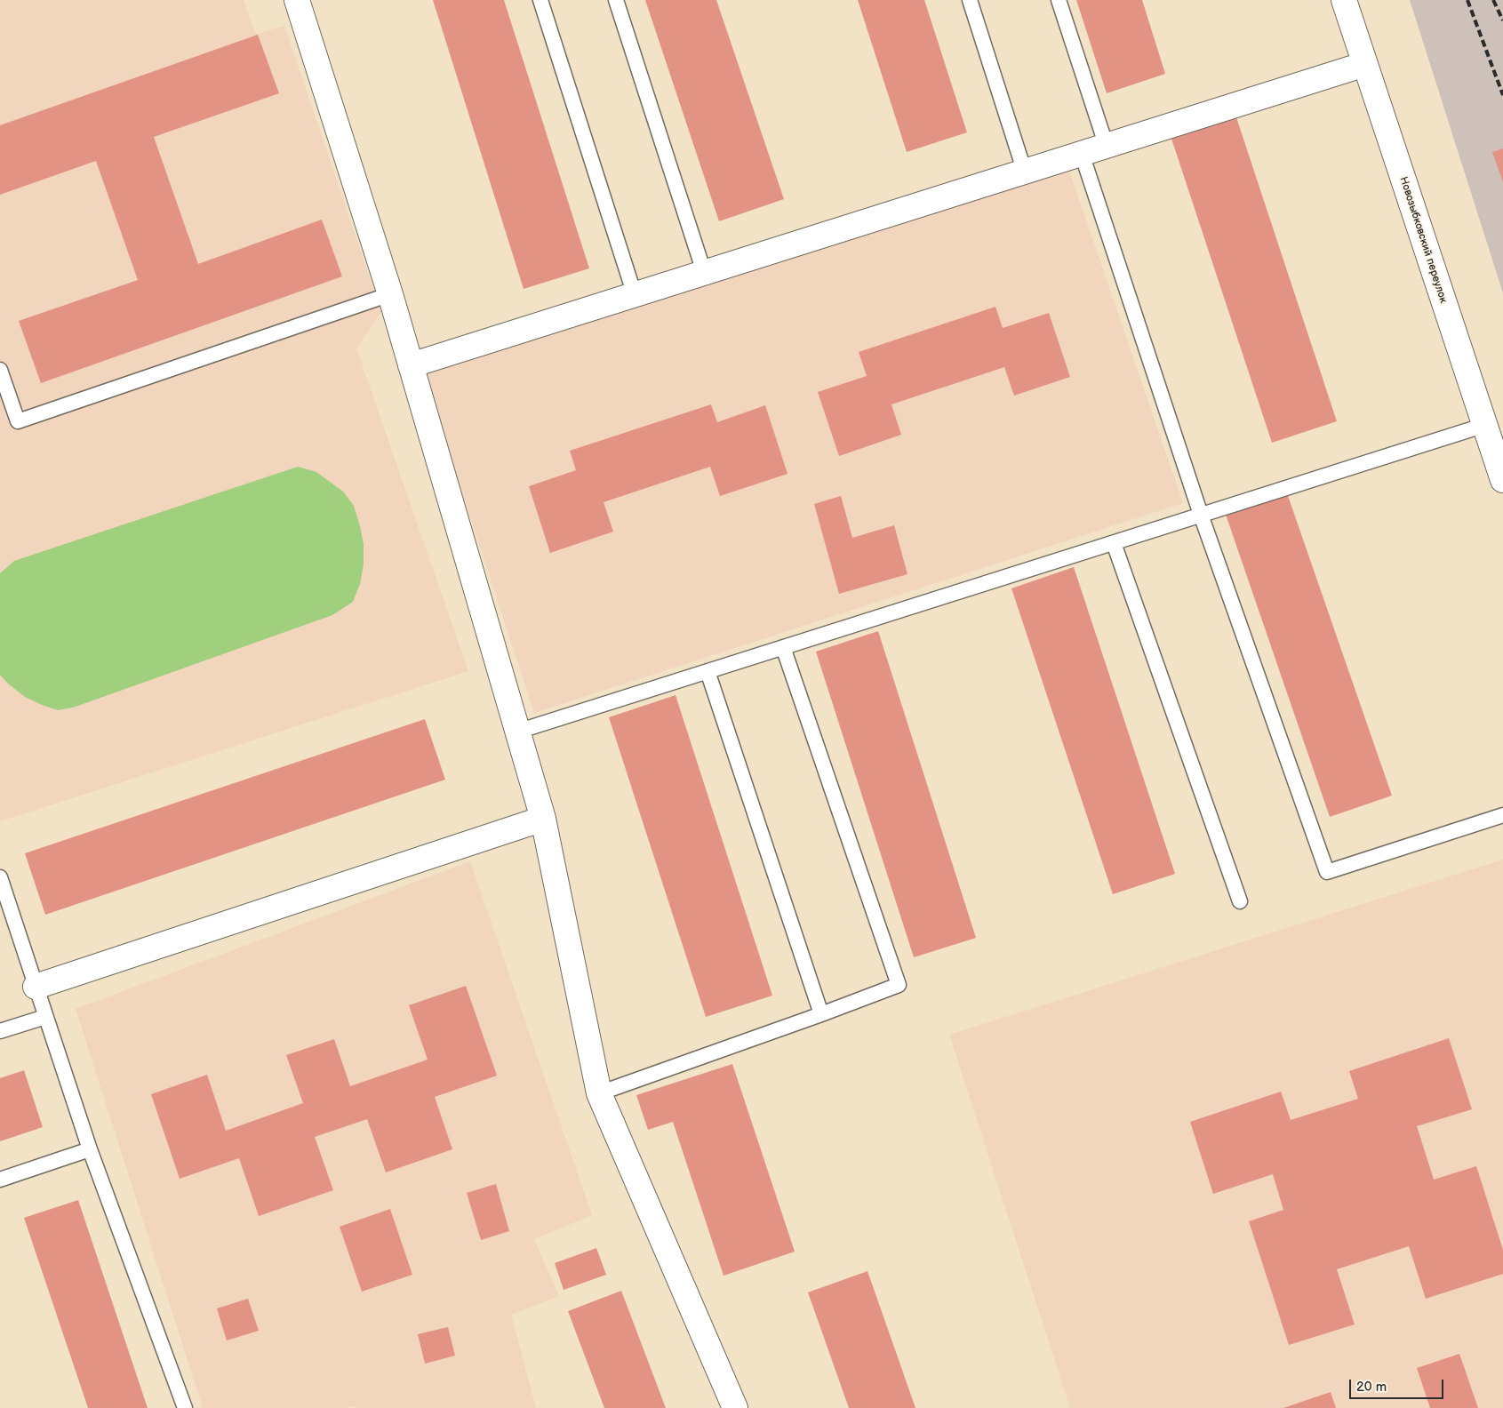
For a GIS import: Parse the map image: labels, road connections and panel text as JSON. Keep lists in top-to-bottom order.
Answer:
{
  "streets": {
    "street": ["Новозыбковский переулок"]
  },
  "scale_bar": "20 m"
}
